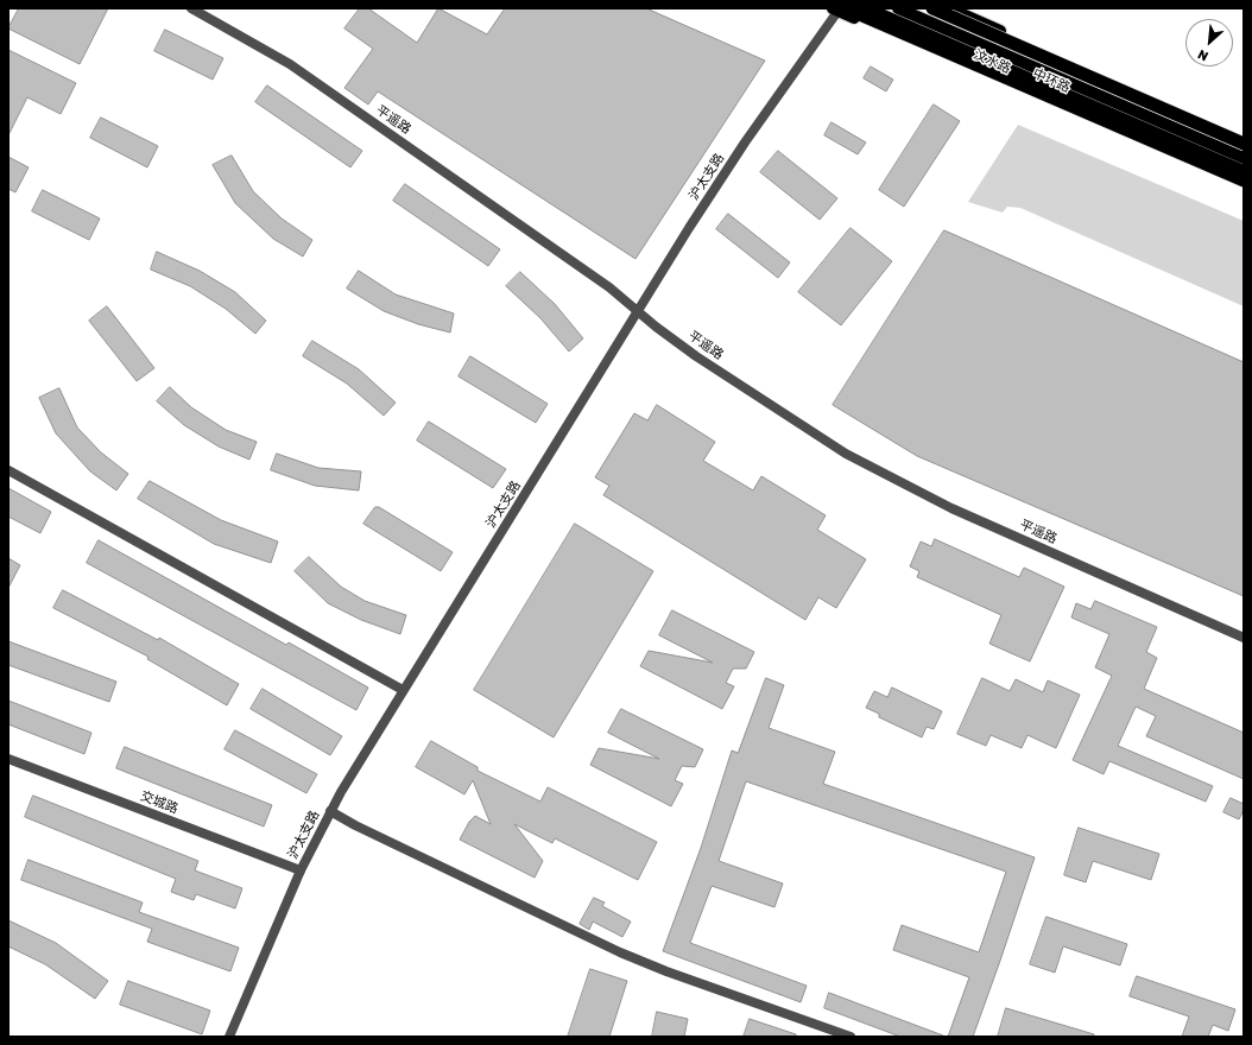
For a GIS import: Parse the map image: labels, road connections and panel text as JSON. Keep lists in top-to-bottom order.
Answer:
{
  "streets": {
    "highway": ["中环路"],
    "main road": ["汶水路"],
    "street": ["平遥路", "沪太支路", "交城路"]
  },
  "crossings": [
    ["汶水路", "中环路"],
    ["汶水路", "沪太支路"],
    ["中环路", "沪太支路"],
    ["平遥路", "沪太支路"],
    ["沪太支路", "交城路"]
  ],
  "north": "bottom left"
}
